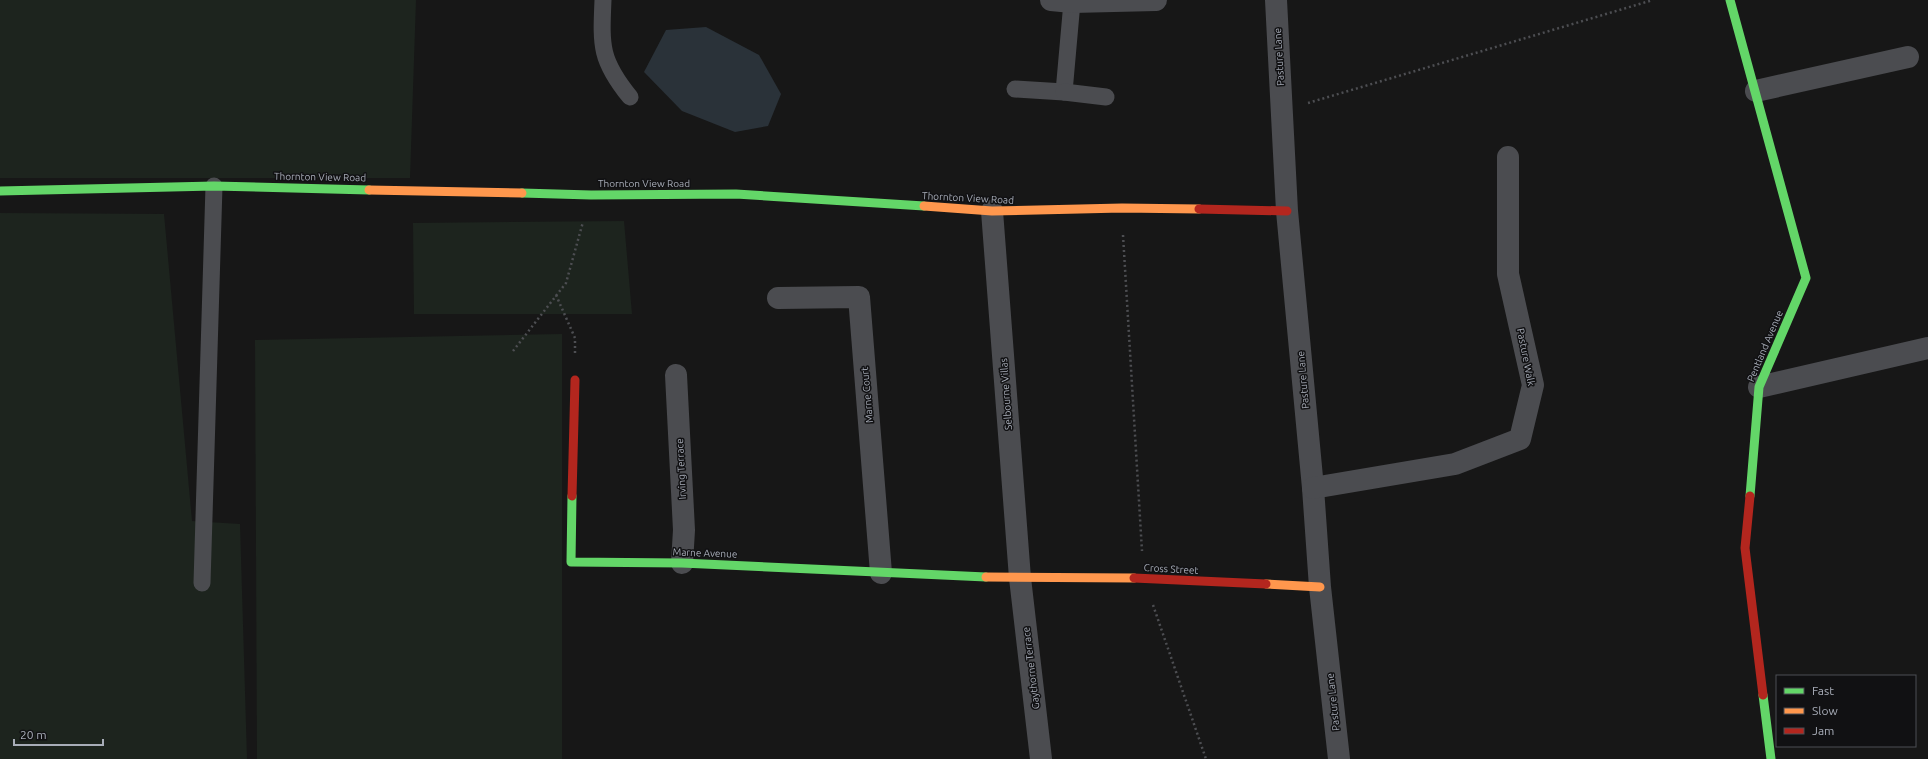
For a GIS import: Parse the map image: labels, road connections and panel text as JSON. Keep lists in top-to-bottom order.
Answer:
{
  "streets": {
    "street": [
      "Pasture Lane",
      "Thornton View Road",
      "Pentland Avenue",
      "Pasture Walk",
      "Selbourne Villas",
      "Marne Court",
      "Irving Terrace",
      "Marne Avenue",
      "Cross Street",
      "Gaythorne Terrace"
    ]
  },
  "crossings": [
    ["Pasture Lane", "Thornton View Road"],
    ["Pasture Lane", "Pasture Walk"],
    ["Pasture Lane", "Cross Street"],
    ["Thornton View Road", "Selbourne Villas"],
    ["Selbourne Villas", "Marne Avenue"],
    ["Selbourne Villas", "Cross Street"],
    ["Selbourne Villas", "Gaythorne Terrace"],
    ["Marne Court", "Marne Avenue"],
    ["Irving Terrace", "Marne Avenue"],
    ["Marne Avenue", "Cross Street"],
    ["Marne Avenue", "Gaythorne Terrace"],
    ["Cross Street", "Gaythorne Terrace"]
  ],
  "legend": ["Fast", "Slow", "Jam"],
  "scale_bar": "20 m"
}
